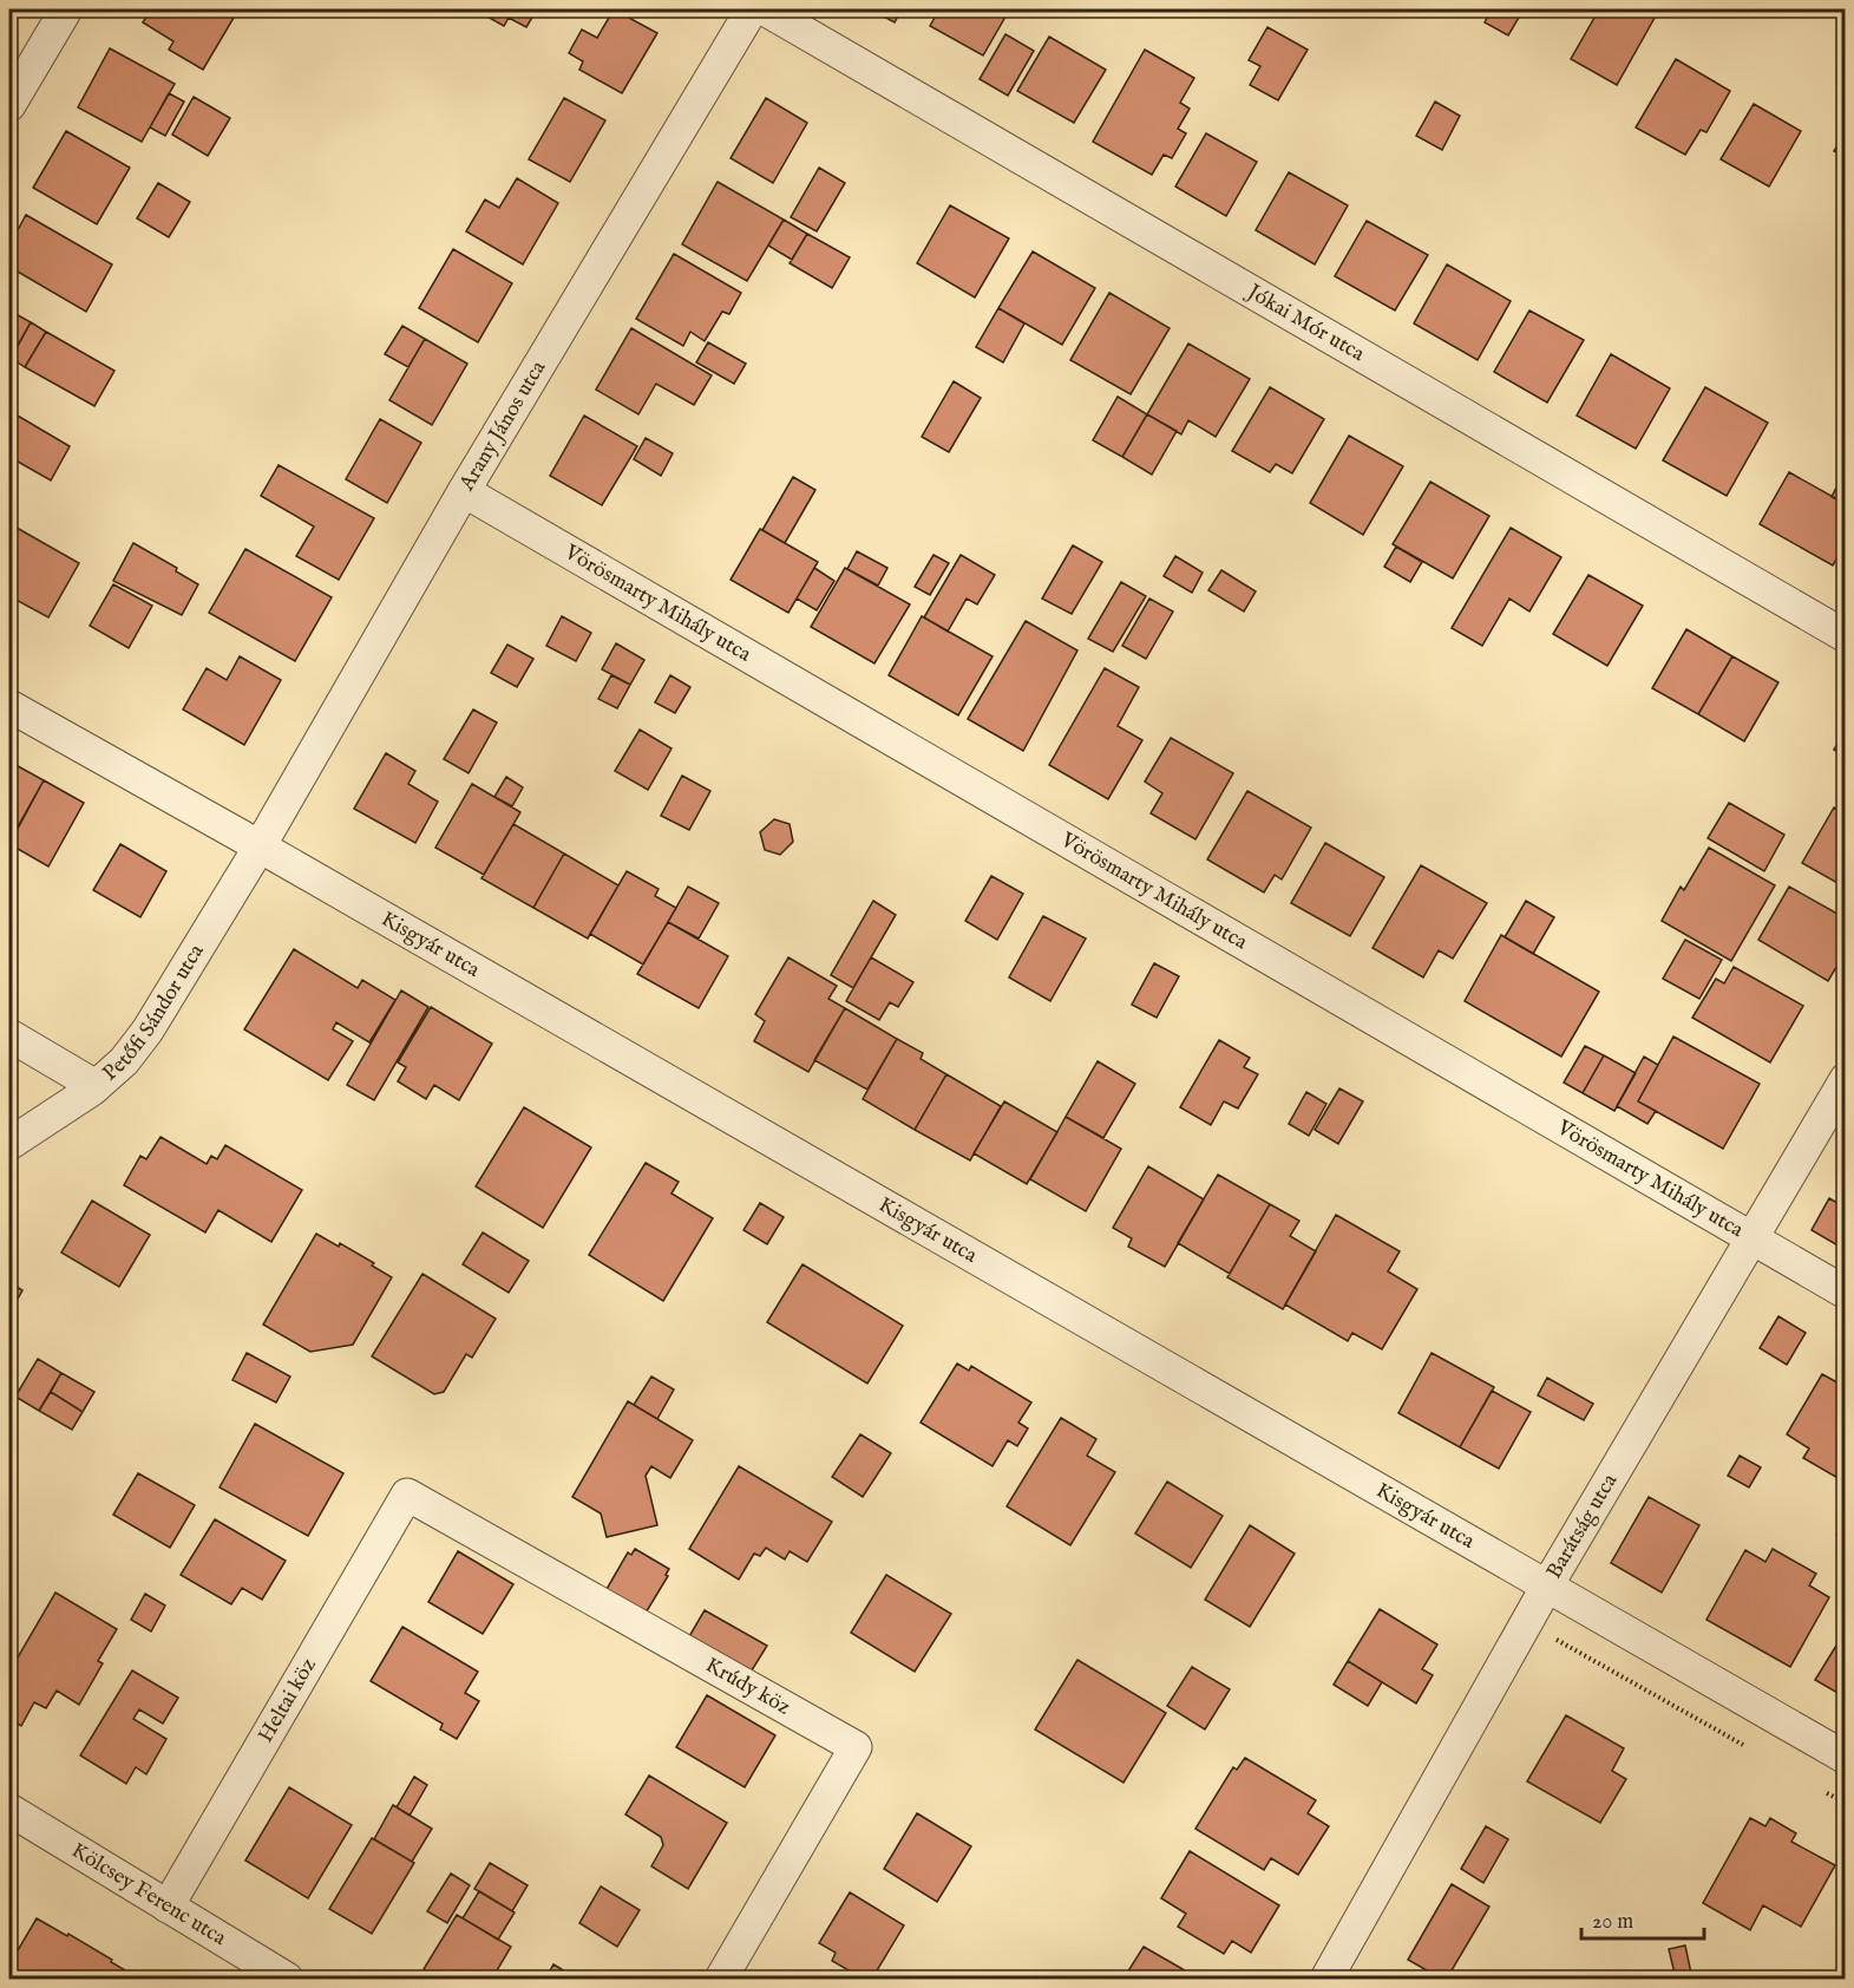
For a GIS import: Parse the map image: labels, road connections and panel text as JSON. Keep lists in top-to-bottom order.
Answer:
{
  "streets": {
    "street": [
      "Jókai Mór utca",
      "Arany János utca",
      "Vörösmarty Mihály utca",
      "Kisgyár utca",
      "Petőfi Sándor utca",
      "Barátság utca",
      "Krúdy köz",
      "Heltai köz",
      "Kölcsey Ferenc utca"
    ]
  },
  "crossings": [
    ["Arany János utca", "Vörösmarty Mihály utca"],
    ["Arany János utca", "Kisgyár utca"],
    ["Arany János utca", "Petőfi Sándor utca"],
    ["Vörösmarty Mihály utca", "Barátság utca"],
    ["Kisgyár utca", "Petőfi Sándor utca"],
    ["Kisgyár utca", "Barátság utca"],
    ["Krúdy köz", "Heltai köz"],
    ["Heltai köz", "Kölcsey Ferenc utca"]
  ],
  "scale_bar": "20 m"
}
